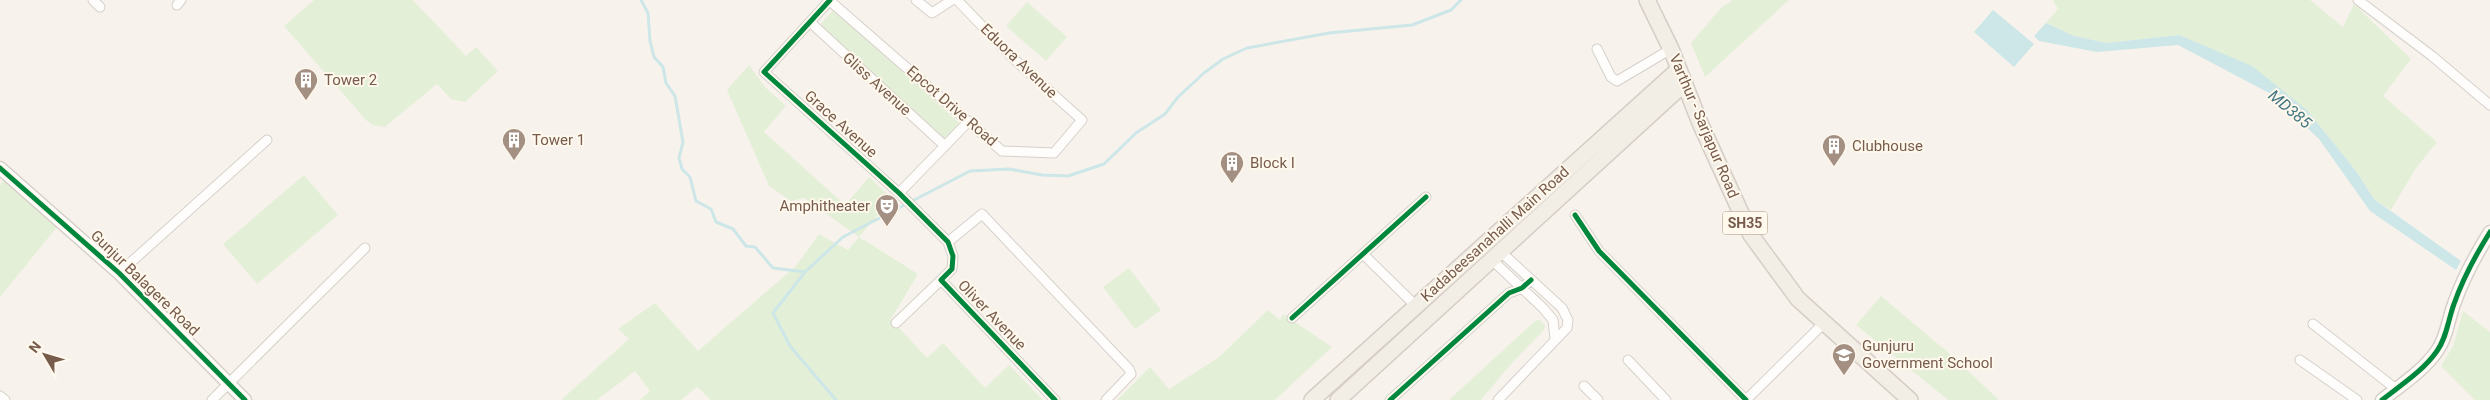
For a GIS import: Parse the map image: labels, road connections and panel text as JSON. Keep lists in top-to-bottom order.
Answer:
{
  "streets": {
    "main road": ["Varthur - Sarjapur Road", "SH35", "Kadabeesanahalli Main Road"],
    "street": [
      "Eduora Avenue",
      "Gliss Avenue",
      "Epcot Drive Road",
      "Grace Avenue",
      "Gunjur Balagere Road",
      "Oliver Avenue"
    ]
  },
  "crossings": [
    ["Eduora Avenue", "Epcot Drive Road"],
    ["Gliss Avenue", "Grace Avenue"],
    ["Grace Avenue", "Oliver Avenue"],
    ["Varthur - Sarjapur Road", "Kadabeesanahalli Main Road"]
  ],
  "water": ["MD385"],
  "places": {
    "building": [
      "Tower 2",
      "Tower 1",
      "Clubhouse",
      "Block I"
    ],
    "theatre": ["Amphitheater"],
    "school or university": ["Gunjuru Government School"]
  },
  "north": "top left"
}
